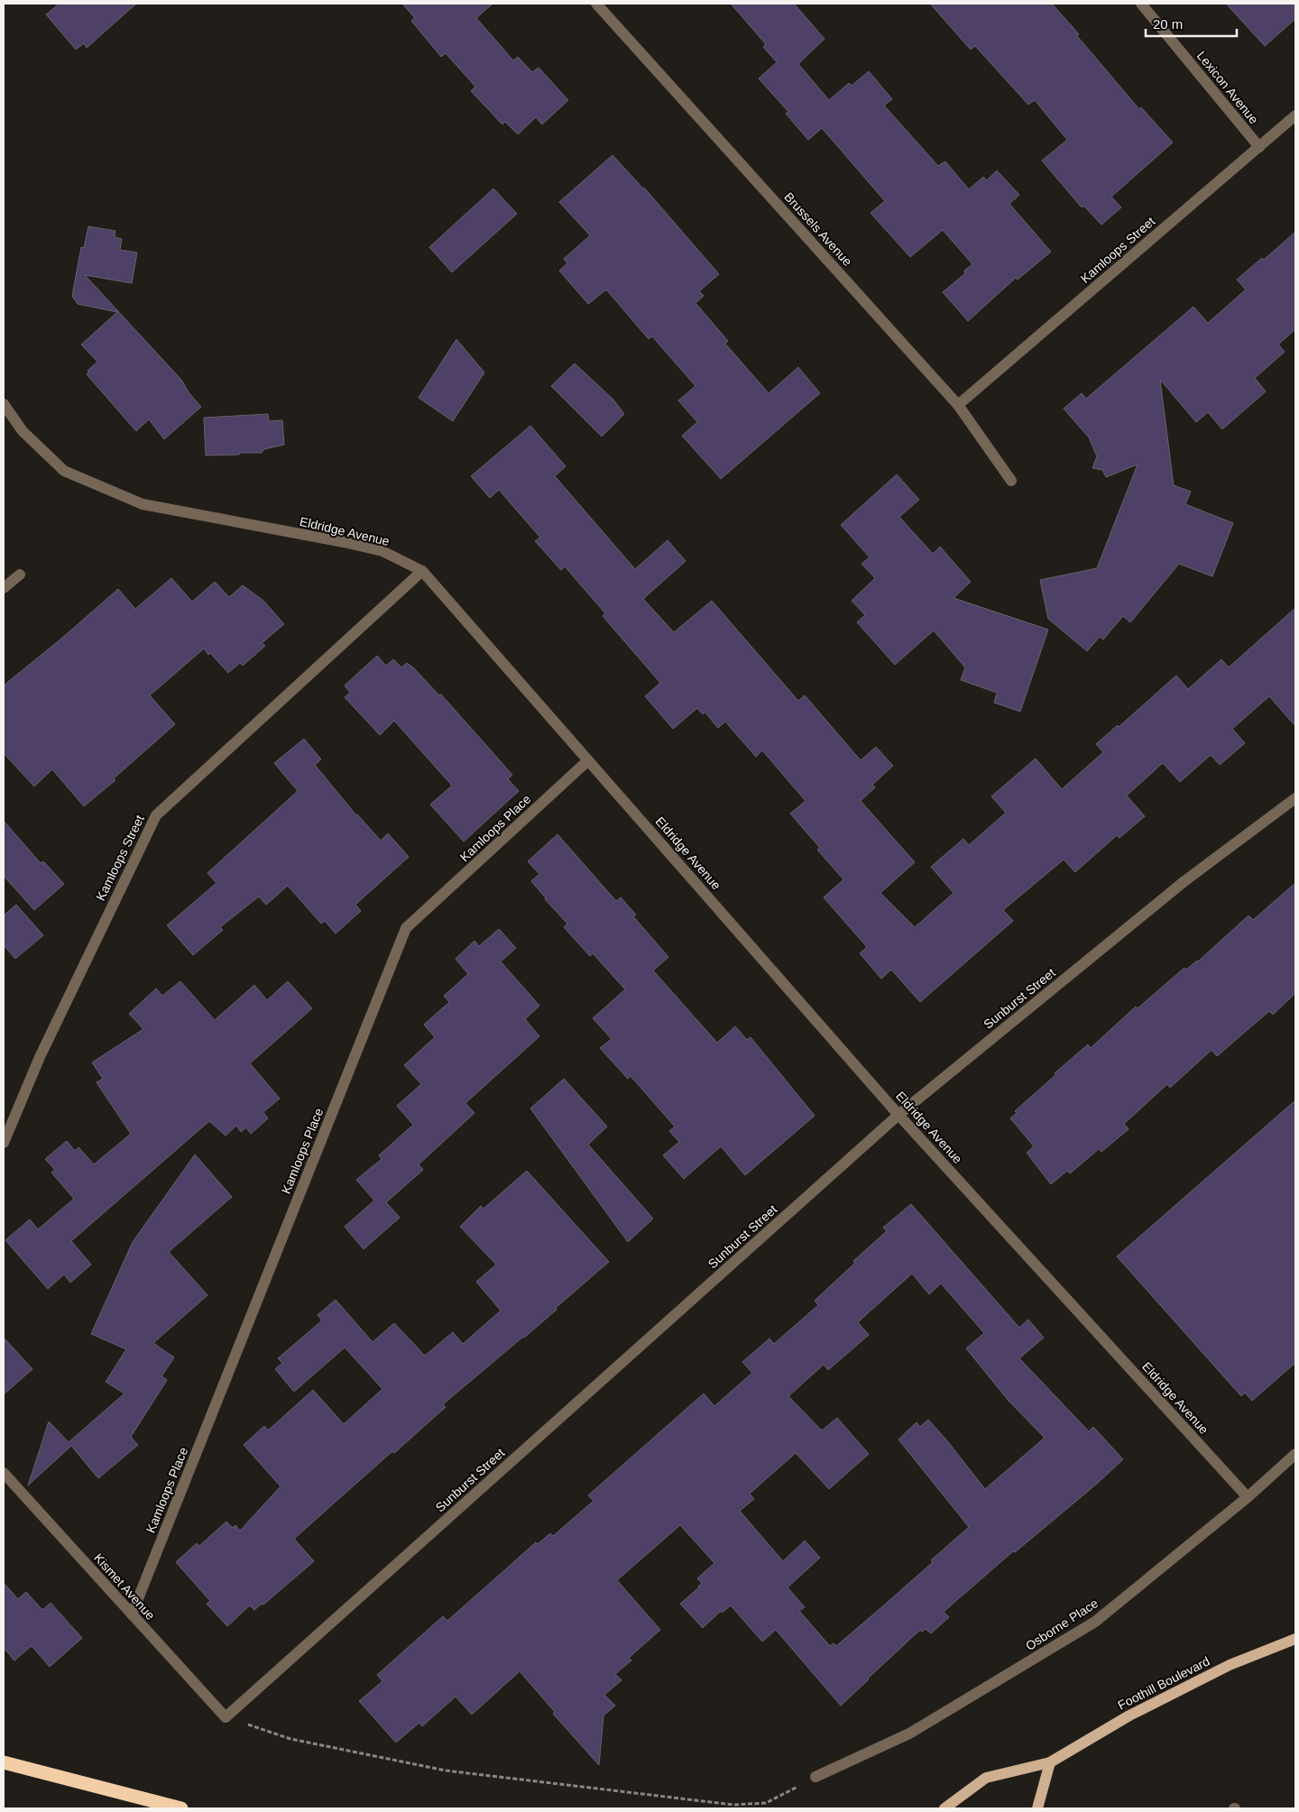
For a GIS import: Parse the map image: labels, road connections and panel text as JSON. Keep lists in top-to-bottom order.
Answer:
{
  "streets": {
    "main road": ["Foothill Boulevard"],
    "street": [
      "Lexicon Avenue",
      "Brussels Avenue",
      "Kamloops Street",
      "Eldridge Avenue",
      "Kamloops Place",
      "Sunburst Street",
      "Kismet Avenue",
      "Osborne Place"
    ]
  },
  "crossings": [
    ["Lexicon Avenue", "Kamloops Street"],
    ["Brussels Avenue", "Kamloops Street"],
    ["Kamloops Street", "Eldridge Avenue"],
    ["Eldridge Avenue", "Kamloops Place"],
    ["Eldridge Avenue", "Sunburst Street"],
    ["Eldridge Avenue", "Osborne Place"],
    ["Kamloops Place", "Kismet Avenue"],
    ["Sunburst Street", "Kismet Avenue"]
  ],
  "scale_bar": "20 m"
}
